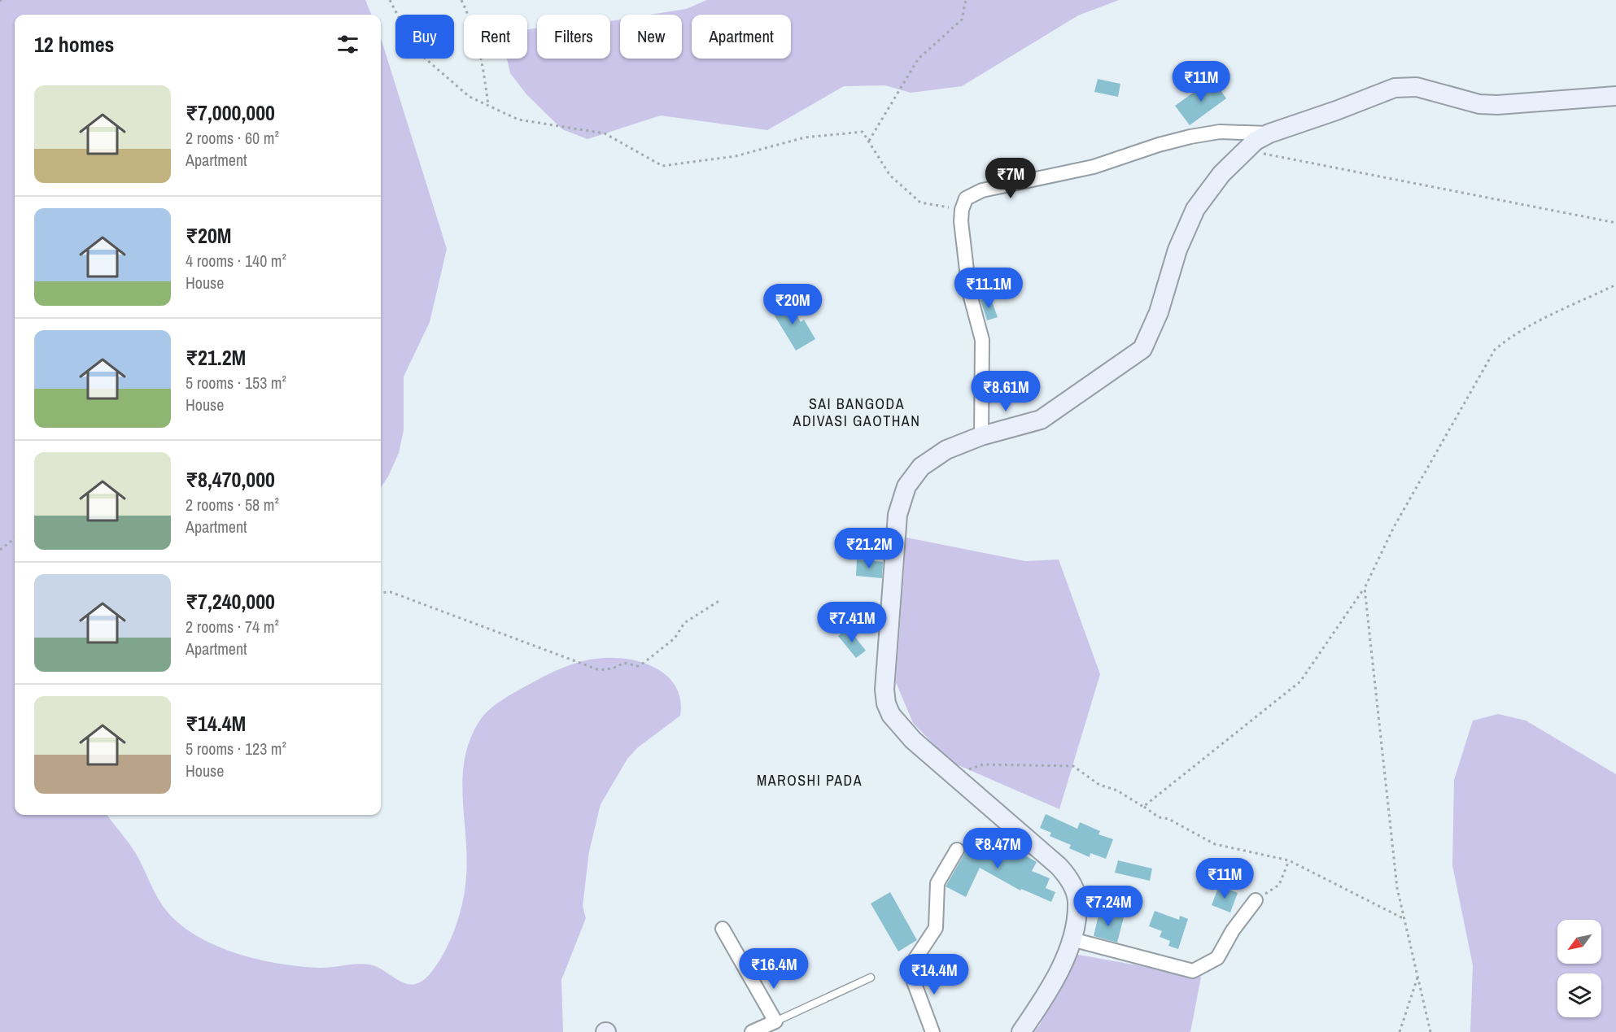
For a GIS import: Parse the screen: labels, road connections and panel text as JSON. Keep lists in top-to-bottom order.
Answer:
{
  "districts": ["SAI BANGODA ADIVASI GAOTHAN", "MAROSHI PADA"],
  "north": "bottom left",
  "page": {
    "chip": [
      "Buy",
      "Rent",
      "Filters",
      "New",
      "Apartment"
    ],
    "heading": "12 homes",
    "price": [
      "₹11M",
      "₹7M",
      "₹11.1M",
      "₹20M",
      "₹8.61M",
      "₹21.2M",
      "₹7.41M",
      "₹8.47M",
      "₹11M",
      "₹7.24M",
      "₹16.4M",
      "₹14.4M"
    ],
    "list": [
      {
        "name": "₹7,000,000",
        "note": "2 rooms · 60 m² · Apartment"
      },
      {
        "name": "₹20M",
        "note": "4 rooms · 140 m² · House"
      },
      {
        "name": "₹21.2M",
        "note": "5 rooms · 153 m² · House"
      },
      {
        "name": "₹8,470,000",
        "note": "2 rooms · 58 m² · Apartment"
      },
      {
        "name": "₹7,240,000",
        "note": "2 rooms · 74 m² · Apartment"
      },
      {
        "name": "₹14.4M",
        "note": "5 rooms · 123 m² · House"
      }
    ]
  }
}
